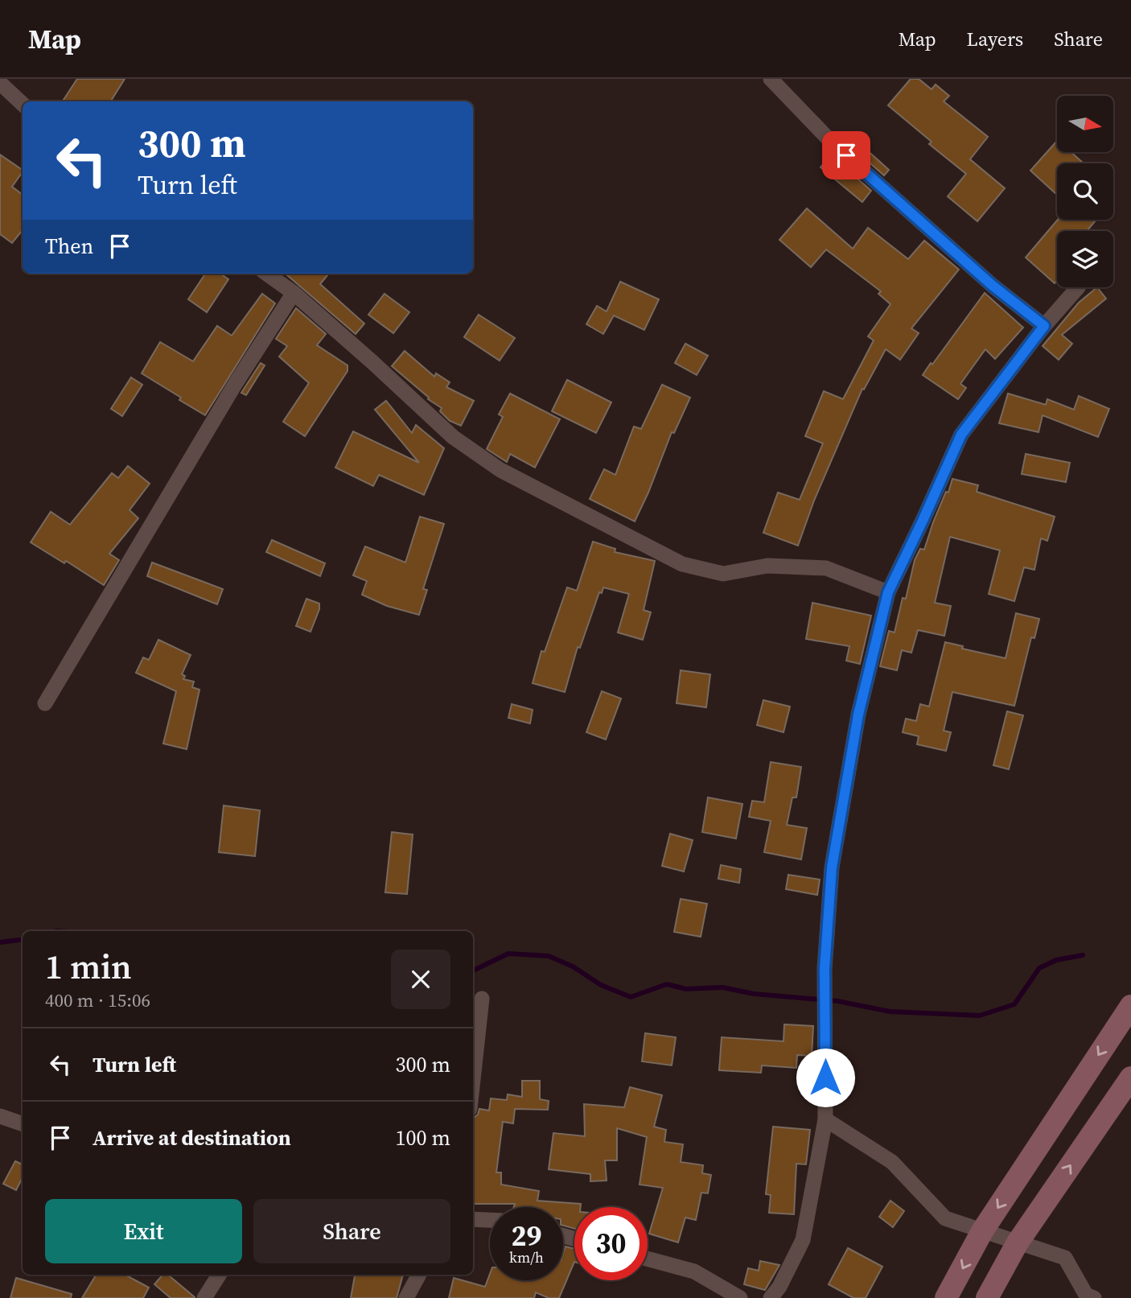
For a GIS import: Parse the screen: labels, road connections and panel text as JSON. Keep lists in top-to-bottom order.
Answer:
{
  "north": "right",
  "page": {
    "header": "Map",
    "nav": ["Map", "Layers", "Share"],
    "turn": ["300 m", "Turn left"],
    "then": "Then",
    "heading": ["1 min", "400 m · 15:06"],
    "list": [
      {
        "name": "Turn left",
        "value": "300 m"
      },
      {
        "name": "Arrive at destination",
        "value": "100 m"
      }
    ],
    "buttons": ["Exit", "Share"],
    "speed": "29 km/h",
    "limit": "30"
  }
}
